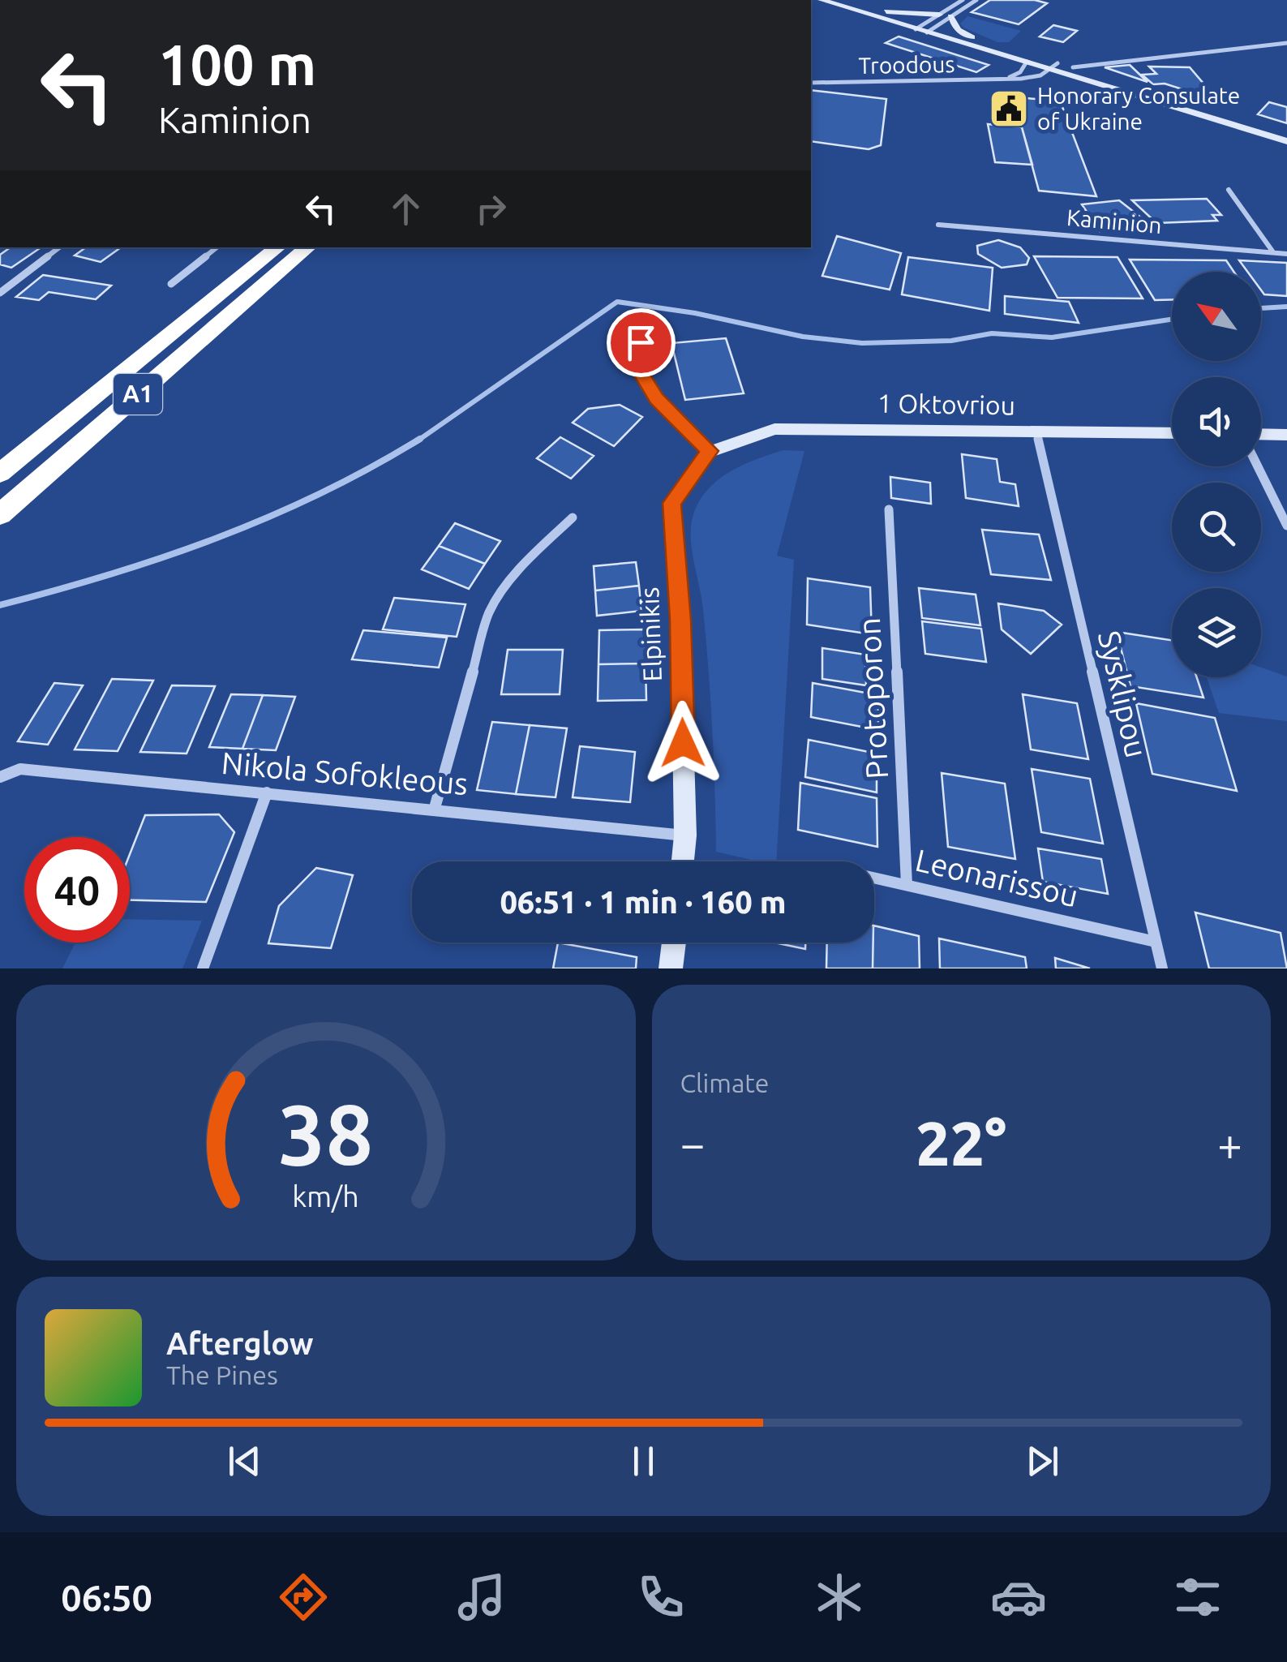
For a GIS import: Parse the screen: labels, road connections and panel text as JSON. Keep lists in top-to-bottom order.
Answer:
{
  "streets": {
    "highway": ["A1"],
    "main road": ["1 Oktovriou", "Elpinikis"],
    "street": [
      "Troodous",
      "Kaminion",
      "Sysklipou",
      "Protoporon",
      "Nikola Sofokleous",
      "Leonarissou"
    ]
  },
  "crossings": [
    ["1 Oktovriou", "Elpinikis"],
    ["1 Oktovriou", "Sysklipou"],
    ["Elpinikis", "Nikola Sofokleous"],
    ["Sysklipou", "Leonarissou"],
    ["Protoporon", "Leonarissou"]
  ],
  "places": {
    "public building": ["Honorary Consulate of Ukraine"]
  },
  "north": "top left",
  "page": {
    "turn": ["100 m", "Kaminion"],
    "limit": "40",
    "trip": "06:51 · 1 min · 160 m",
    "tile": "Climate",
    "heat": ["−", "22°", "+"],
    "song": ["Afterglow", "The Pines"],
    "tabs": "06:50",
    "gauge": ["38", "km/h"]
  }
}
